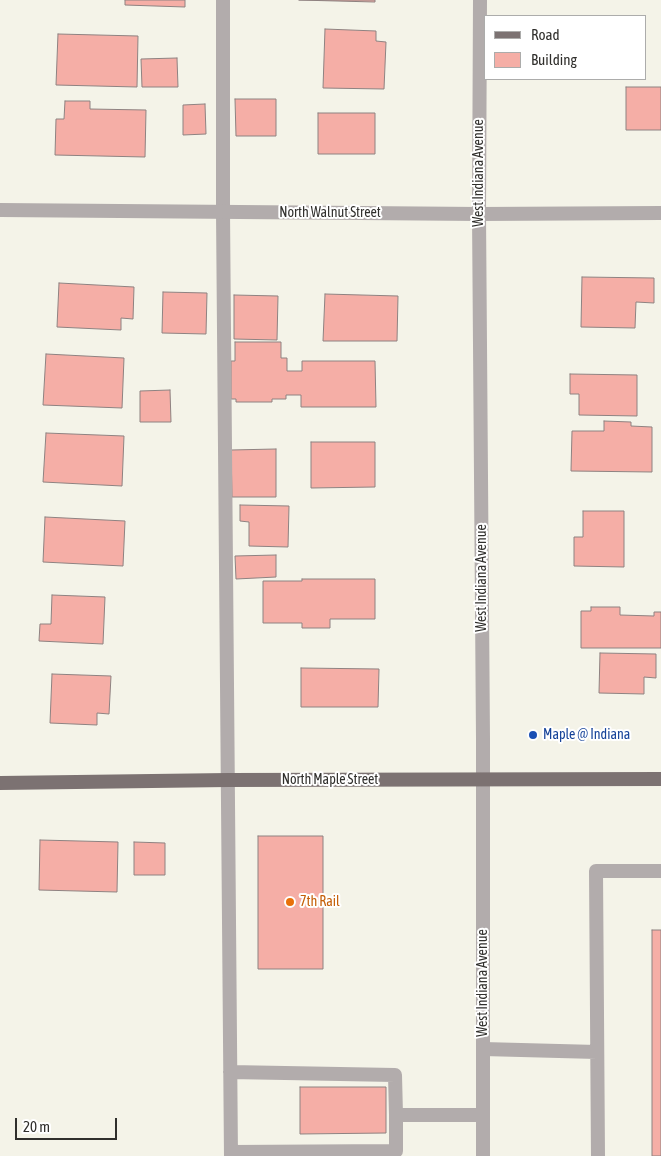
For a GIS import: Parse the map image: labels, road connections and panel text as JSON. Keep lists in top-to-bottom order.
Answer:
{
  "streets": {
    "main road": ["North Maple Street"],
    "street": ["West Indiana Avenue", "North Walnut Street"]
  },
  "crossings": [
    ["West Indiana Avenue", "North Walnut Street"],
    ["West Indiana Avenue", "North Maple Street"]
  ],
  "places": ["Maple @ Indiana", "7th Rail"],
  "legend": ["Road", "Building"],
  "scale_bar": "20 m"
}
